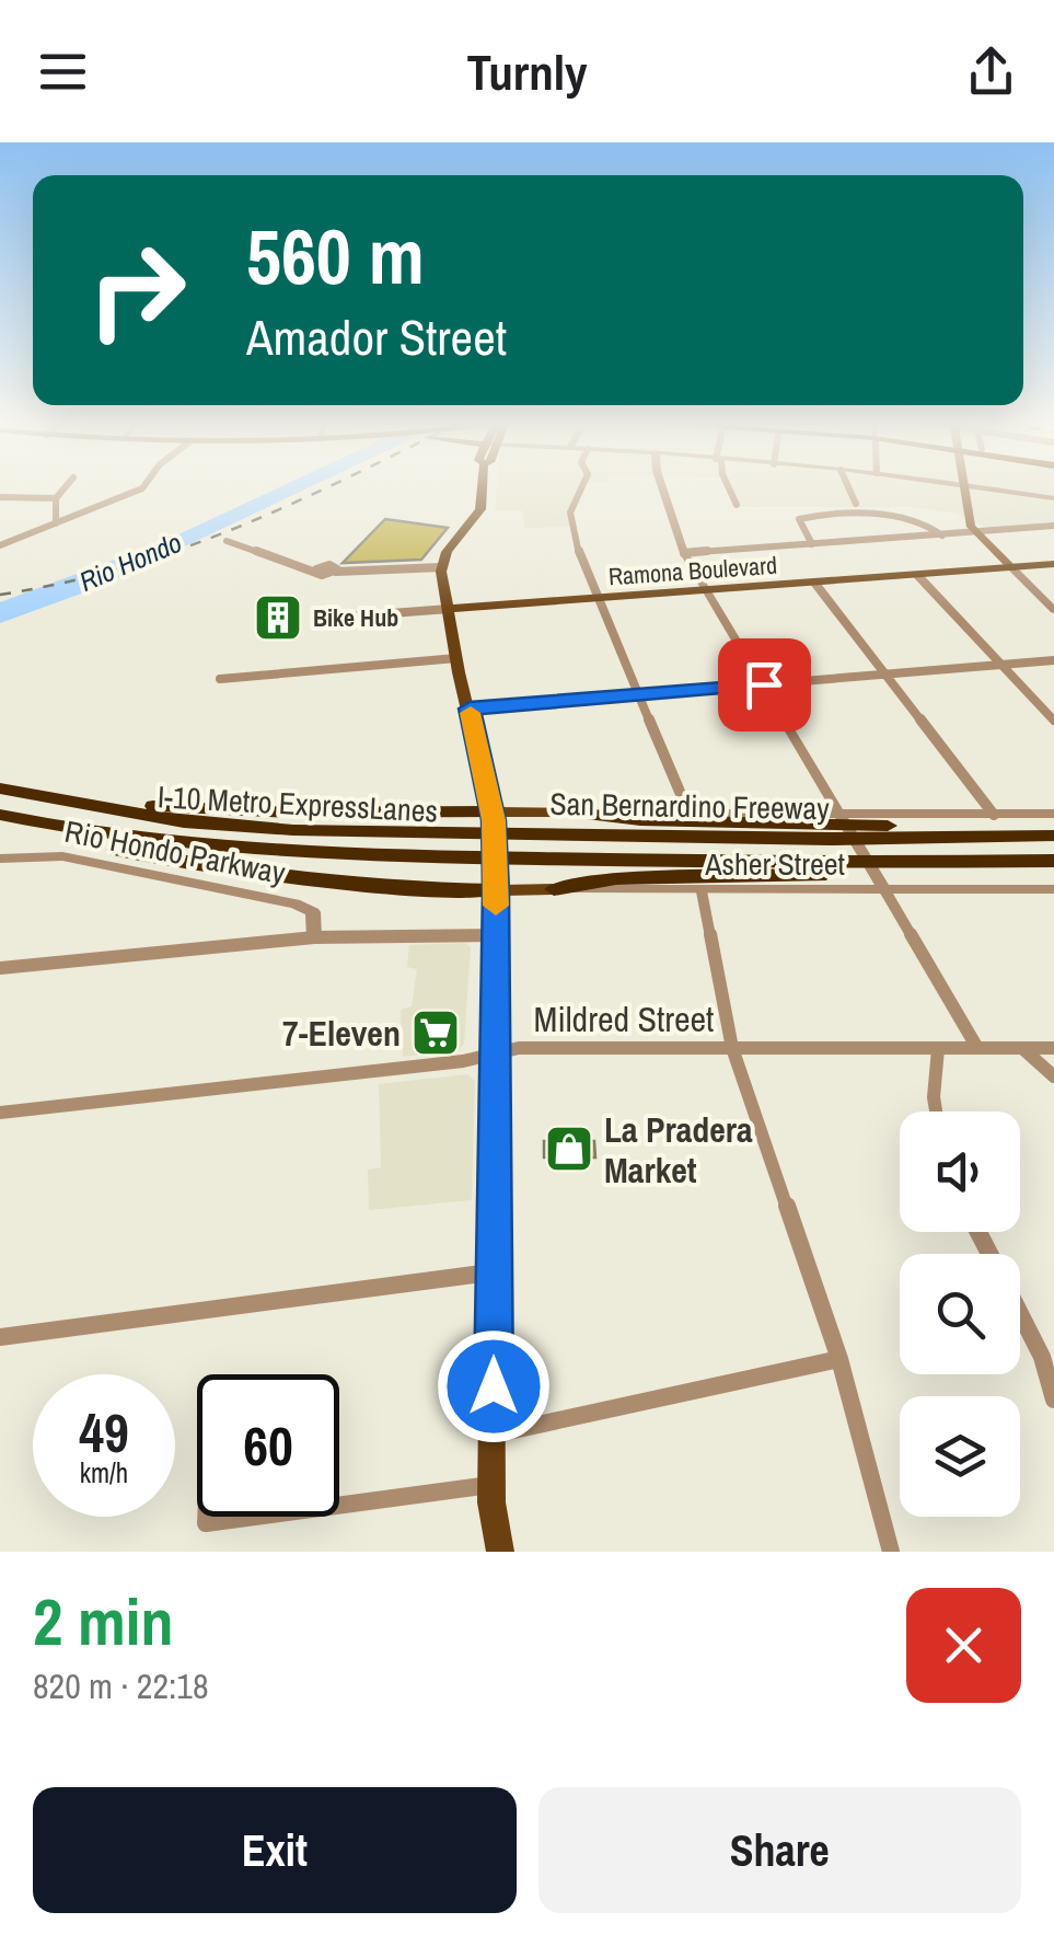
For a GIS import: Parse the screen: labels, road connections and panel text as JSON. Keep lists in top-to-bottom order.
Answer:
{
  "streets": {
    "highway": ["San Bernardino Freeway"],
    "main road": ["Ramona Boulevard", "Asher Street"],
    "street": ["Rio Hondo Parkway", "Mildred Street"]
  },
  "water": ["Rio Hondo"],
  "places": {
    "building": ["Bike Hub"],
    "supermarket": ["7-Eleven"],
    "shop": ["La Pradera Market"]
  },
  "page": {
    "header": "Turnly",
    "turn": ["560 m", "Amador Street"],
    "speed": "49 km/h",
    "limit": "60",
    "heading": ["2 min", "820 m · 22:18"],
    "buttons": ["Exit", "Share"]
  }
}
